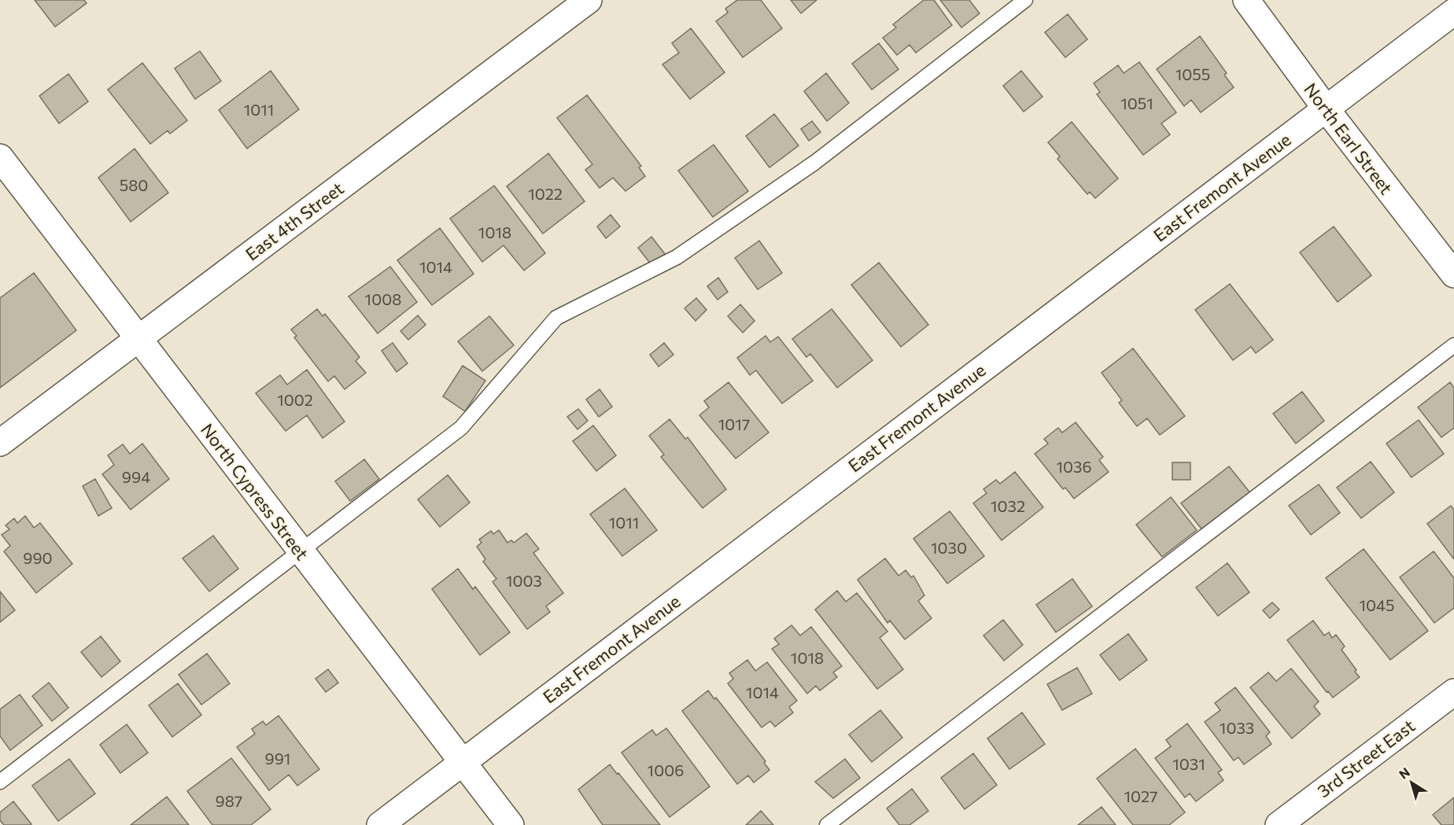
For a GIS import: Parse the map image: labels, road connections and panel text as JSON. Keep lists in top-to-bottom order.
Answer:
{
  "streets": {
    "street": [
      "North Earl Street",
      "East Fremont Avenue",
      "East 4th Street",
      "North Cypress Street",
      "3rd Street East"
    ]
  },
  "crossings": [
    ["North Earl Street", "East Fremont Avenue"],
    ["East Fremont Avenue", "North Cypress Street"],
    ["East 4th Street", "North Cypress Street"]
  ],
  "house_numbers": [
    "1055",
    "1051",
    "1011",
    "580",
    "1022",
    "1018",
    "1014",
    "1008",
    "1002",
    "1017",
    "1036",
    "994",
    "1032",
    "1011",
    "1030",
    "990",
    "1003",
    "1045",
    "1018",
    "1014",
    "1033",
    "991",
    "1031",
    "1006",
    "1027",
    "987"
  ],
  "north": "top left"
}
